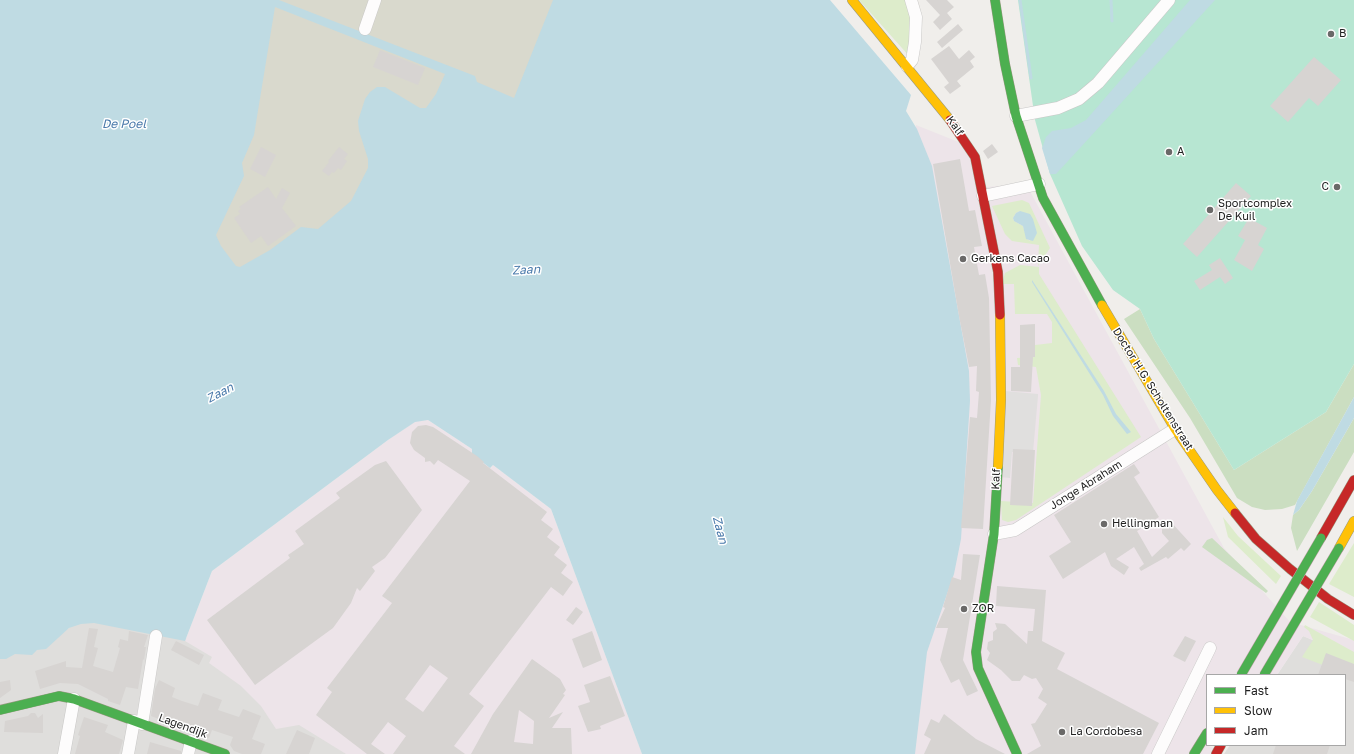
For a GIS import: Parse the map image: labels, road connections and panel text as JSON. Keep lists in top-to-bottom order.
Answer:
{
  "streets": {
    "main road": ["Kalf", "Doctor H.G. Scholtenstraat", "Lagendijk"],
    "street": ["Jonge Abraham"]
  },
  "crossings": [
    ["Kalf", "Jonge Abraham"],
    ["Doctor H.G. Scholtenstraat", "Jonge Abraham"]
  ],
  "water": ["De Poel", "Zaan"],
  "places": [
    "B",
    "A",
    "C",
    "Sportcomplex De Kuil",
    "Gerkens Cacao",
    "Hellingman",
    "ZOR",
    "La Cordobesa"
  ],
  "legend": ["Fast", "Slow", "Jam"]
}
